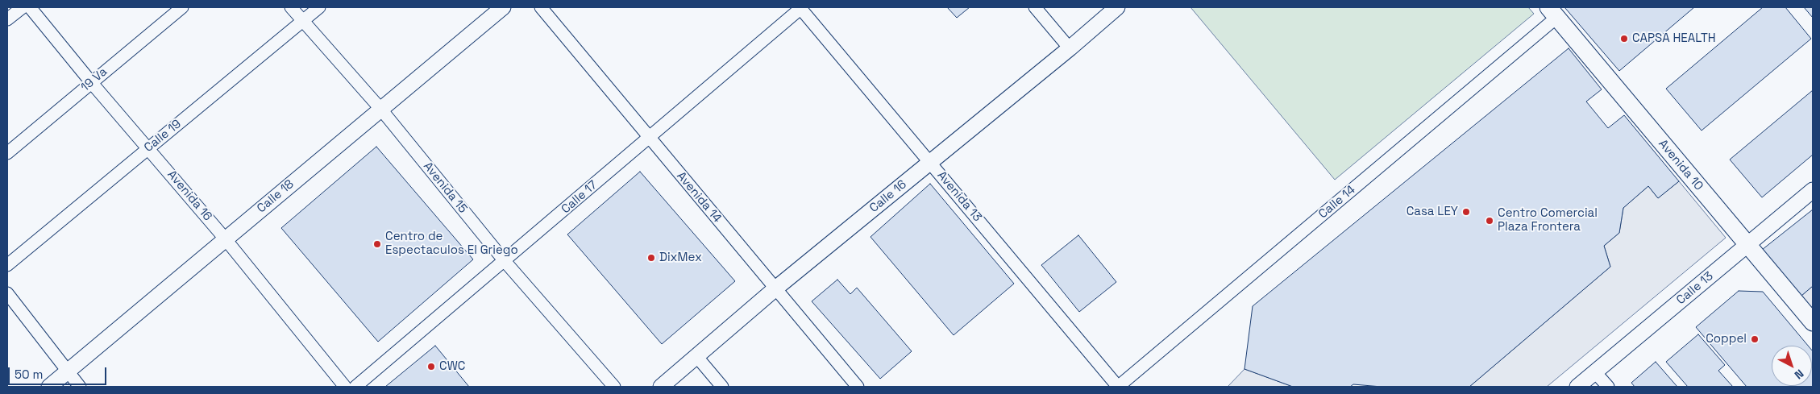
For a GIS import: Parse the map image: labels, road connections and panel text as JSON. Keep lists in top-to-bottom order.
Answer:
{
  "streets": {
    "main road": ["Avenida 10"],
    "street": [
      "19 Va",
      "Calle 19",
      "Avenida 15",
      "Avenida 16",
      "Calle 18",
      "Calle 16",
      "Avenida 13",
      "Calle 17",
      "Avenida 14",
      "Calle 14",
      "Calle 13"
    ]
  },
  "crossings": [
    ["19 Va", "Avenida 16"],
    ["Calle 19", "Avenida 15"],
    ["Calle 19", "Avenida 16"],
    ["Avenida 10", "Calle 14"],
    ["Avenida 10", "Calle 13"],
    ["Avenida 15", "Calle 18"],
    ["Avenida 15", "Calle 17"],
    ["Avenida 16", "Calle 18"],
    ["Calle 16", "Avenida 13"],
    ["Calle 16", "Avenida 14"],
    ["Avenida 13", "Calle 17"],
    ["Avenida 13", "Calle 14"],
    ["Calle 17", "Avenida 14"]
  ],
  "places": [
    "CAPSA HEALTH",
    "Casa LEY",
    "Centro Comercial Plaza Frontera",
    "Centro de Espectaculos El Griego",
    "DixMex",
    "Coppel",
    "CWC"
  ],
  "scale_bar": "50 m",
  "north": "bottom right"
}
